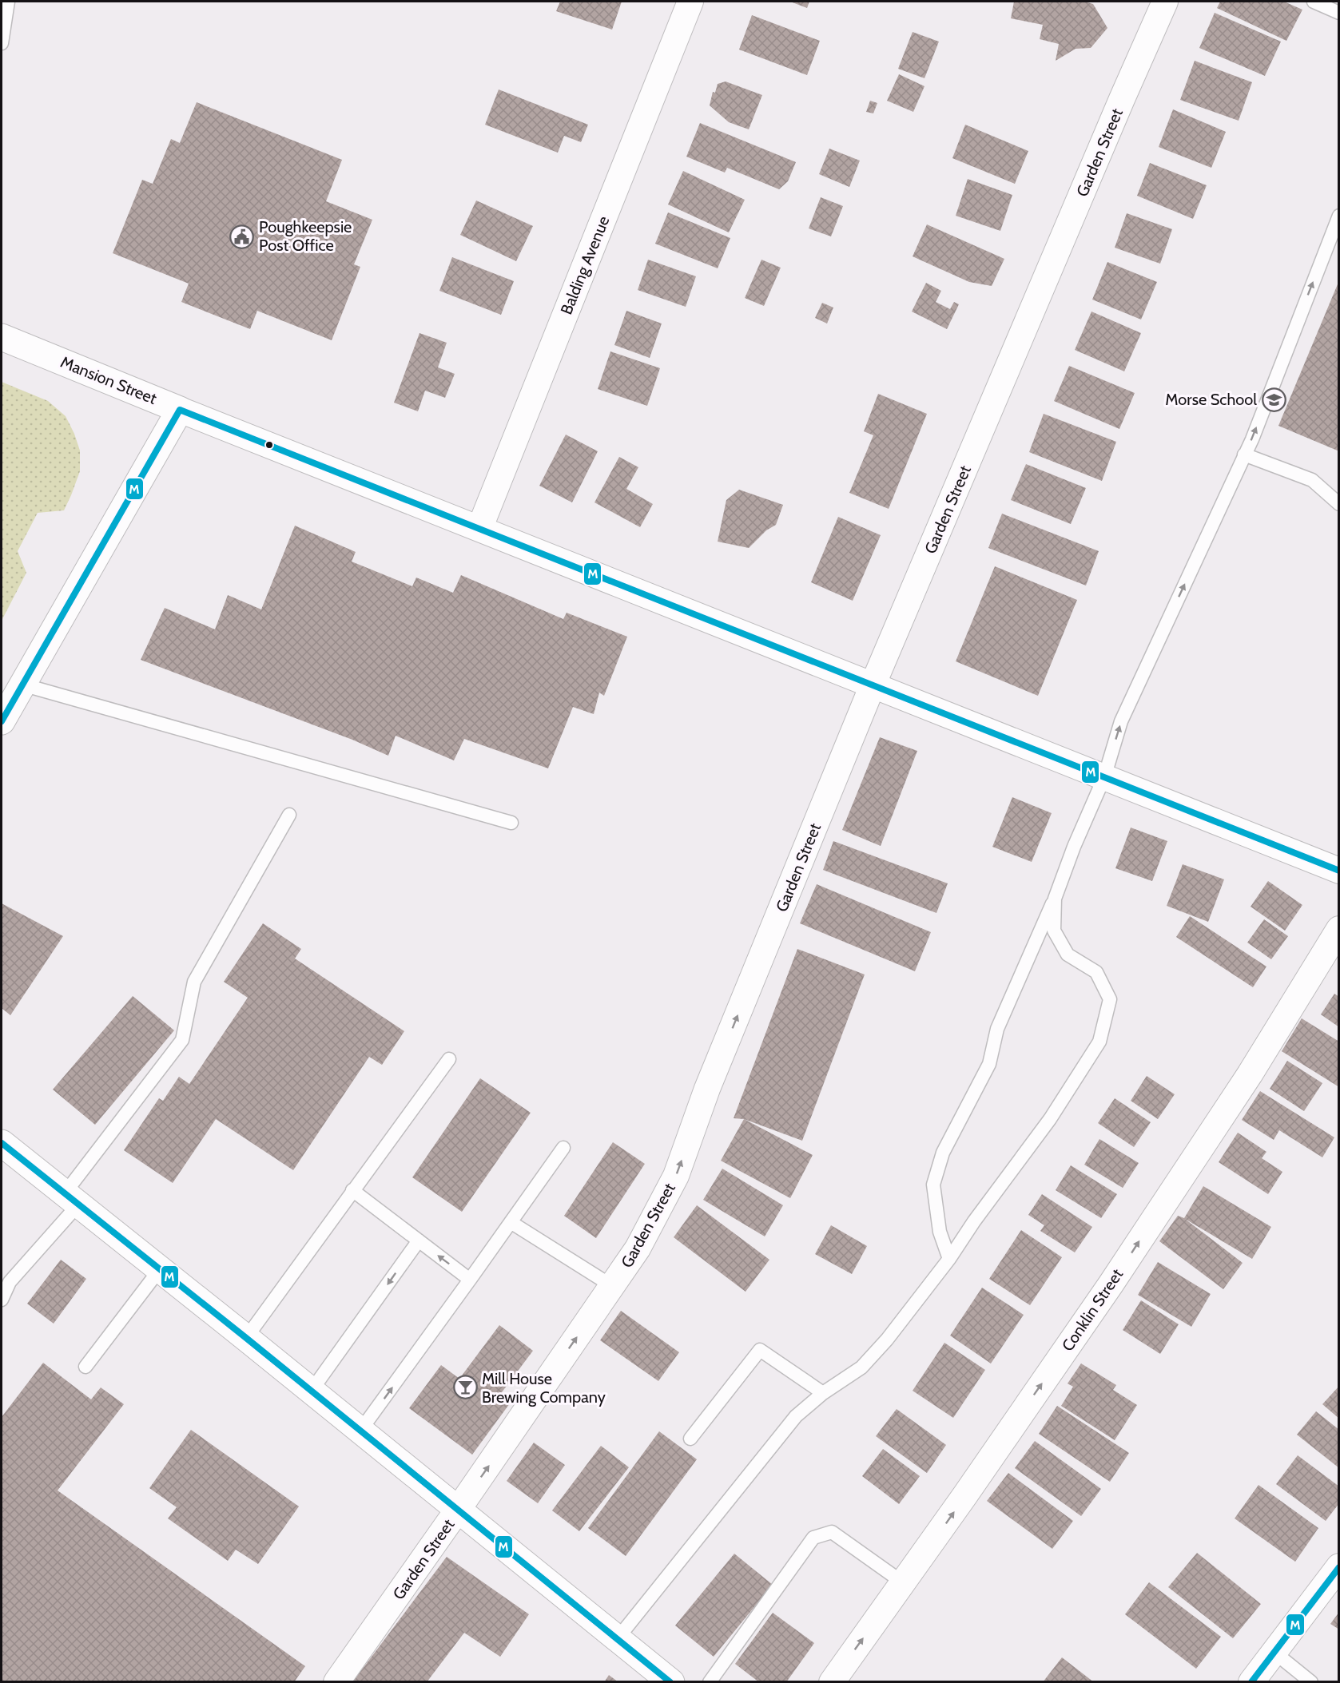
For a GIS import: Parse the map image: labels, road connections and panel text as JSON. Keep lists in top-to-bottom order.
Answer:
{
  "streets": {
    "main road": ["Mansion Street"],
    "street": ["Garden Street", "Balding Avenue", "Conklin Street"]
  },
  "crossings": [
    ["Garden Street", "Mansion Street"],
    ["Balding Avenue", "Mansion Street"]
  ],
  "one_way": ["Garden Street", "Conklin Street"],
  "places": {
    "public building": ["Poughkeepsie Post Office"],
    "school or university": ["Morse School"],
    "bar": ["Mill House Brewing Company"]
  },
  "lines": ["transit line M"]
}
